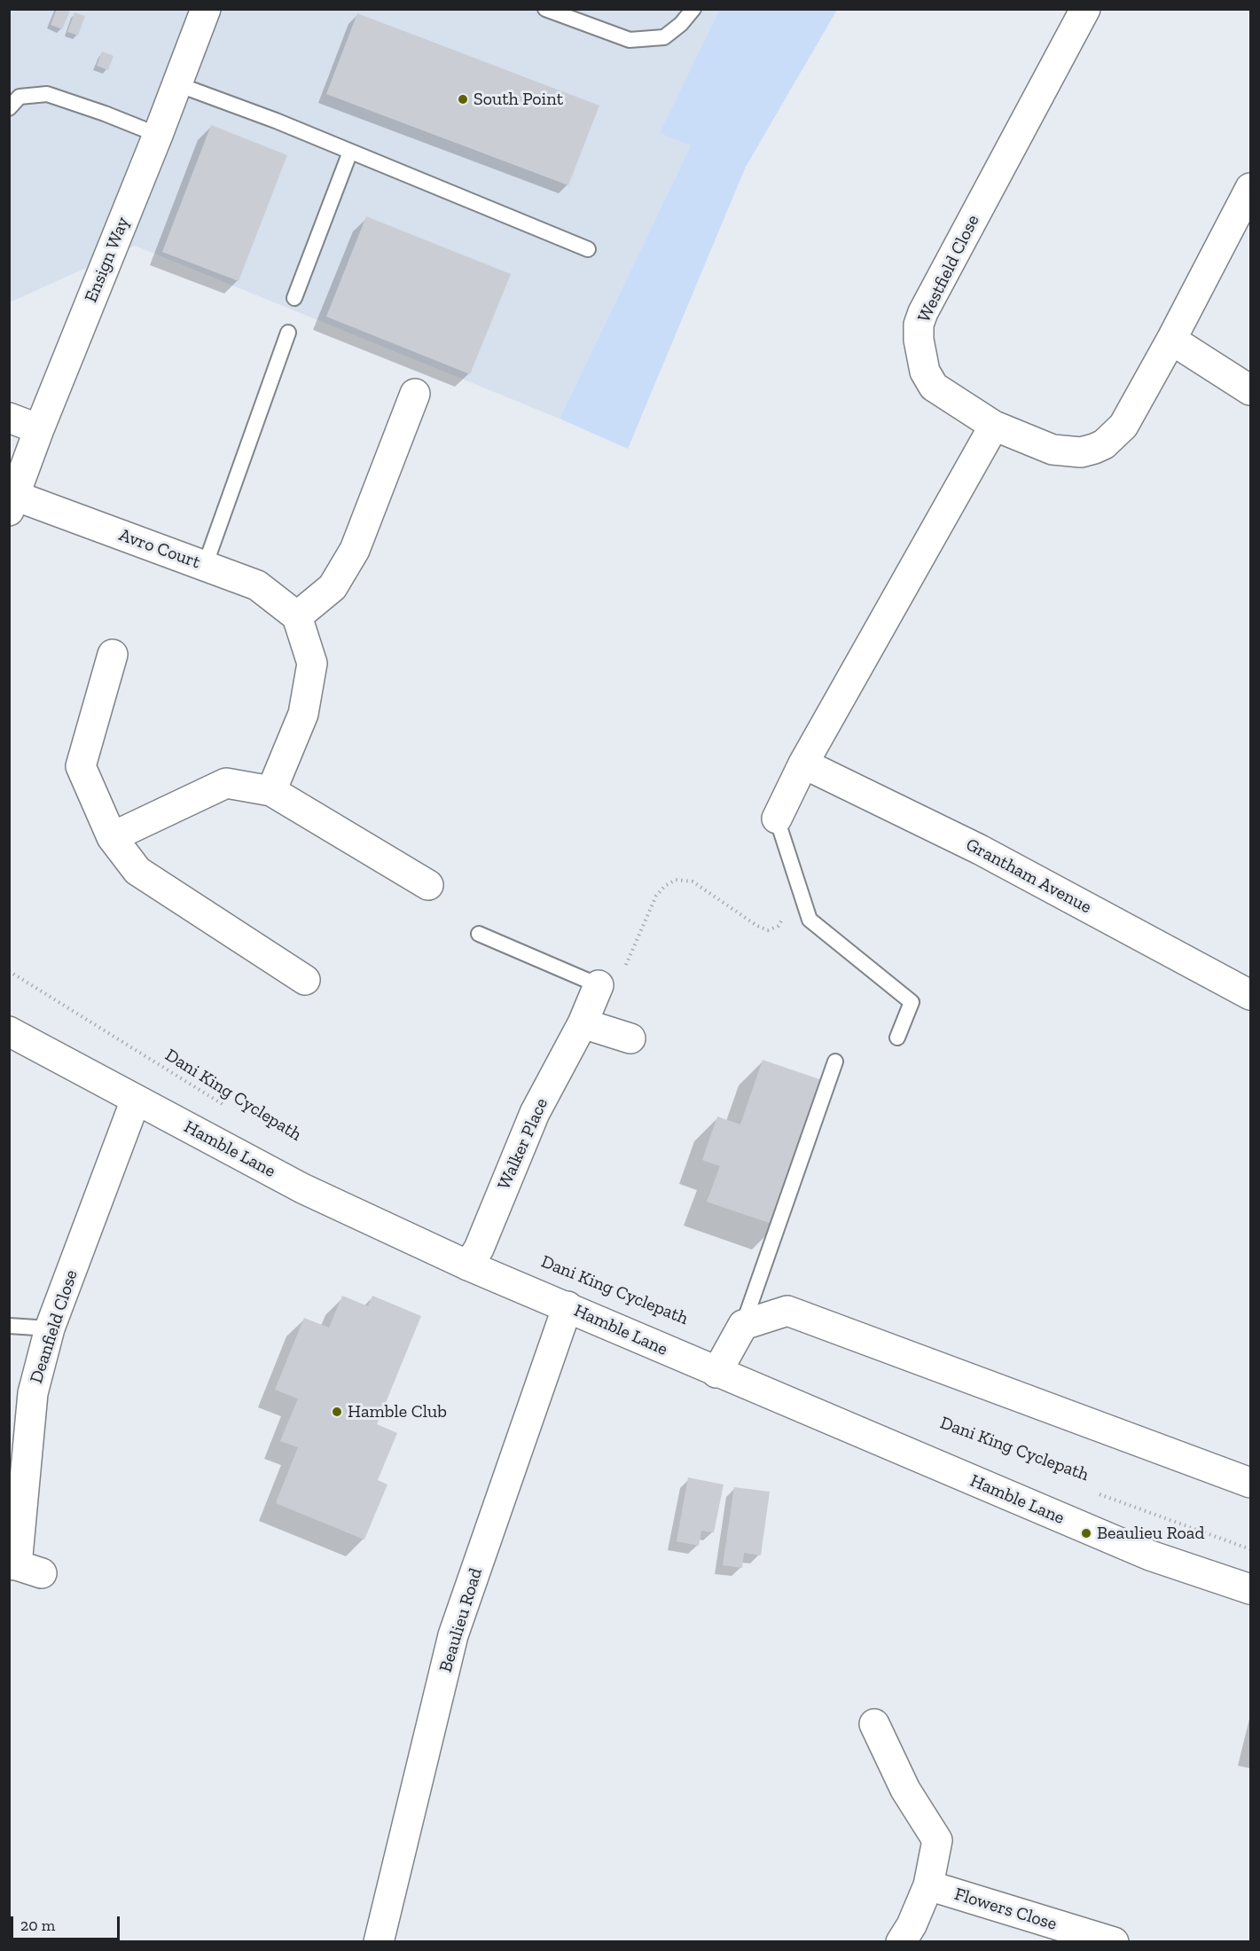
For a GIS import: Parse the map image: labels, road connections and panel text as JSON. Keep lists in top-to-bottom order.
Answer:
{
  "streets": {
    "street": [
      "Ensign Way",
      "Westfield Close",
      "Avro Court",
      "Grantham Avenue",
      "Walker Place",
      "Hamble Lane",
      "Deanfield Close",
      "Beaulieu Road",
      "Flowers Close"
    ],
    "path": ["Dani King Cyclepath"]
  },
  "crossings": [
    ["Ensign Way", "Avro Court"],
    ["Walker Place", "Hamble Lane"],
    ["Hamble Lane", "Deanfield Close"],
    ["Hamble Lane", "Beaulieu Road"]
  ],
  "places": ["South Point", "Hamble Club", "Beaulieu Road"],
  "scale_bar": "20 m"
}
